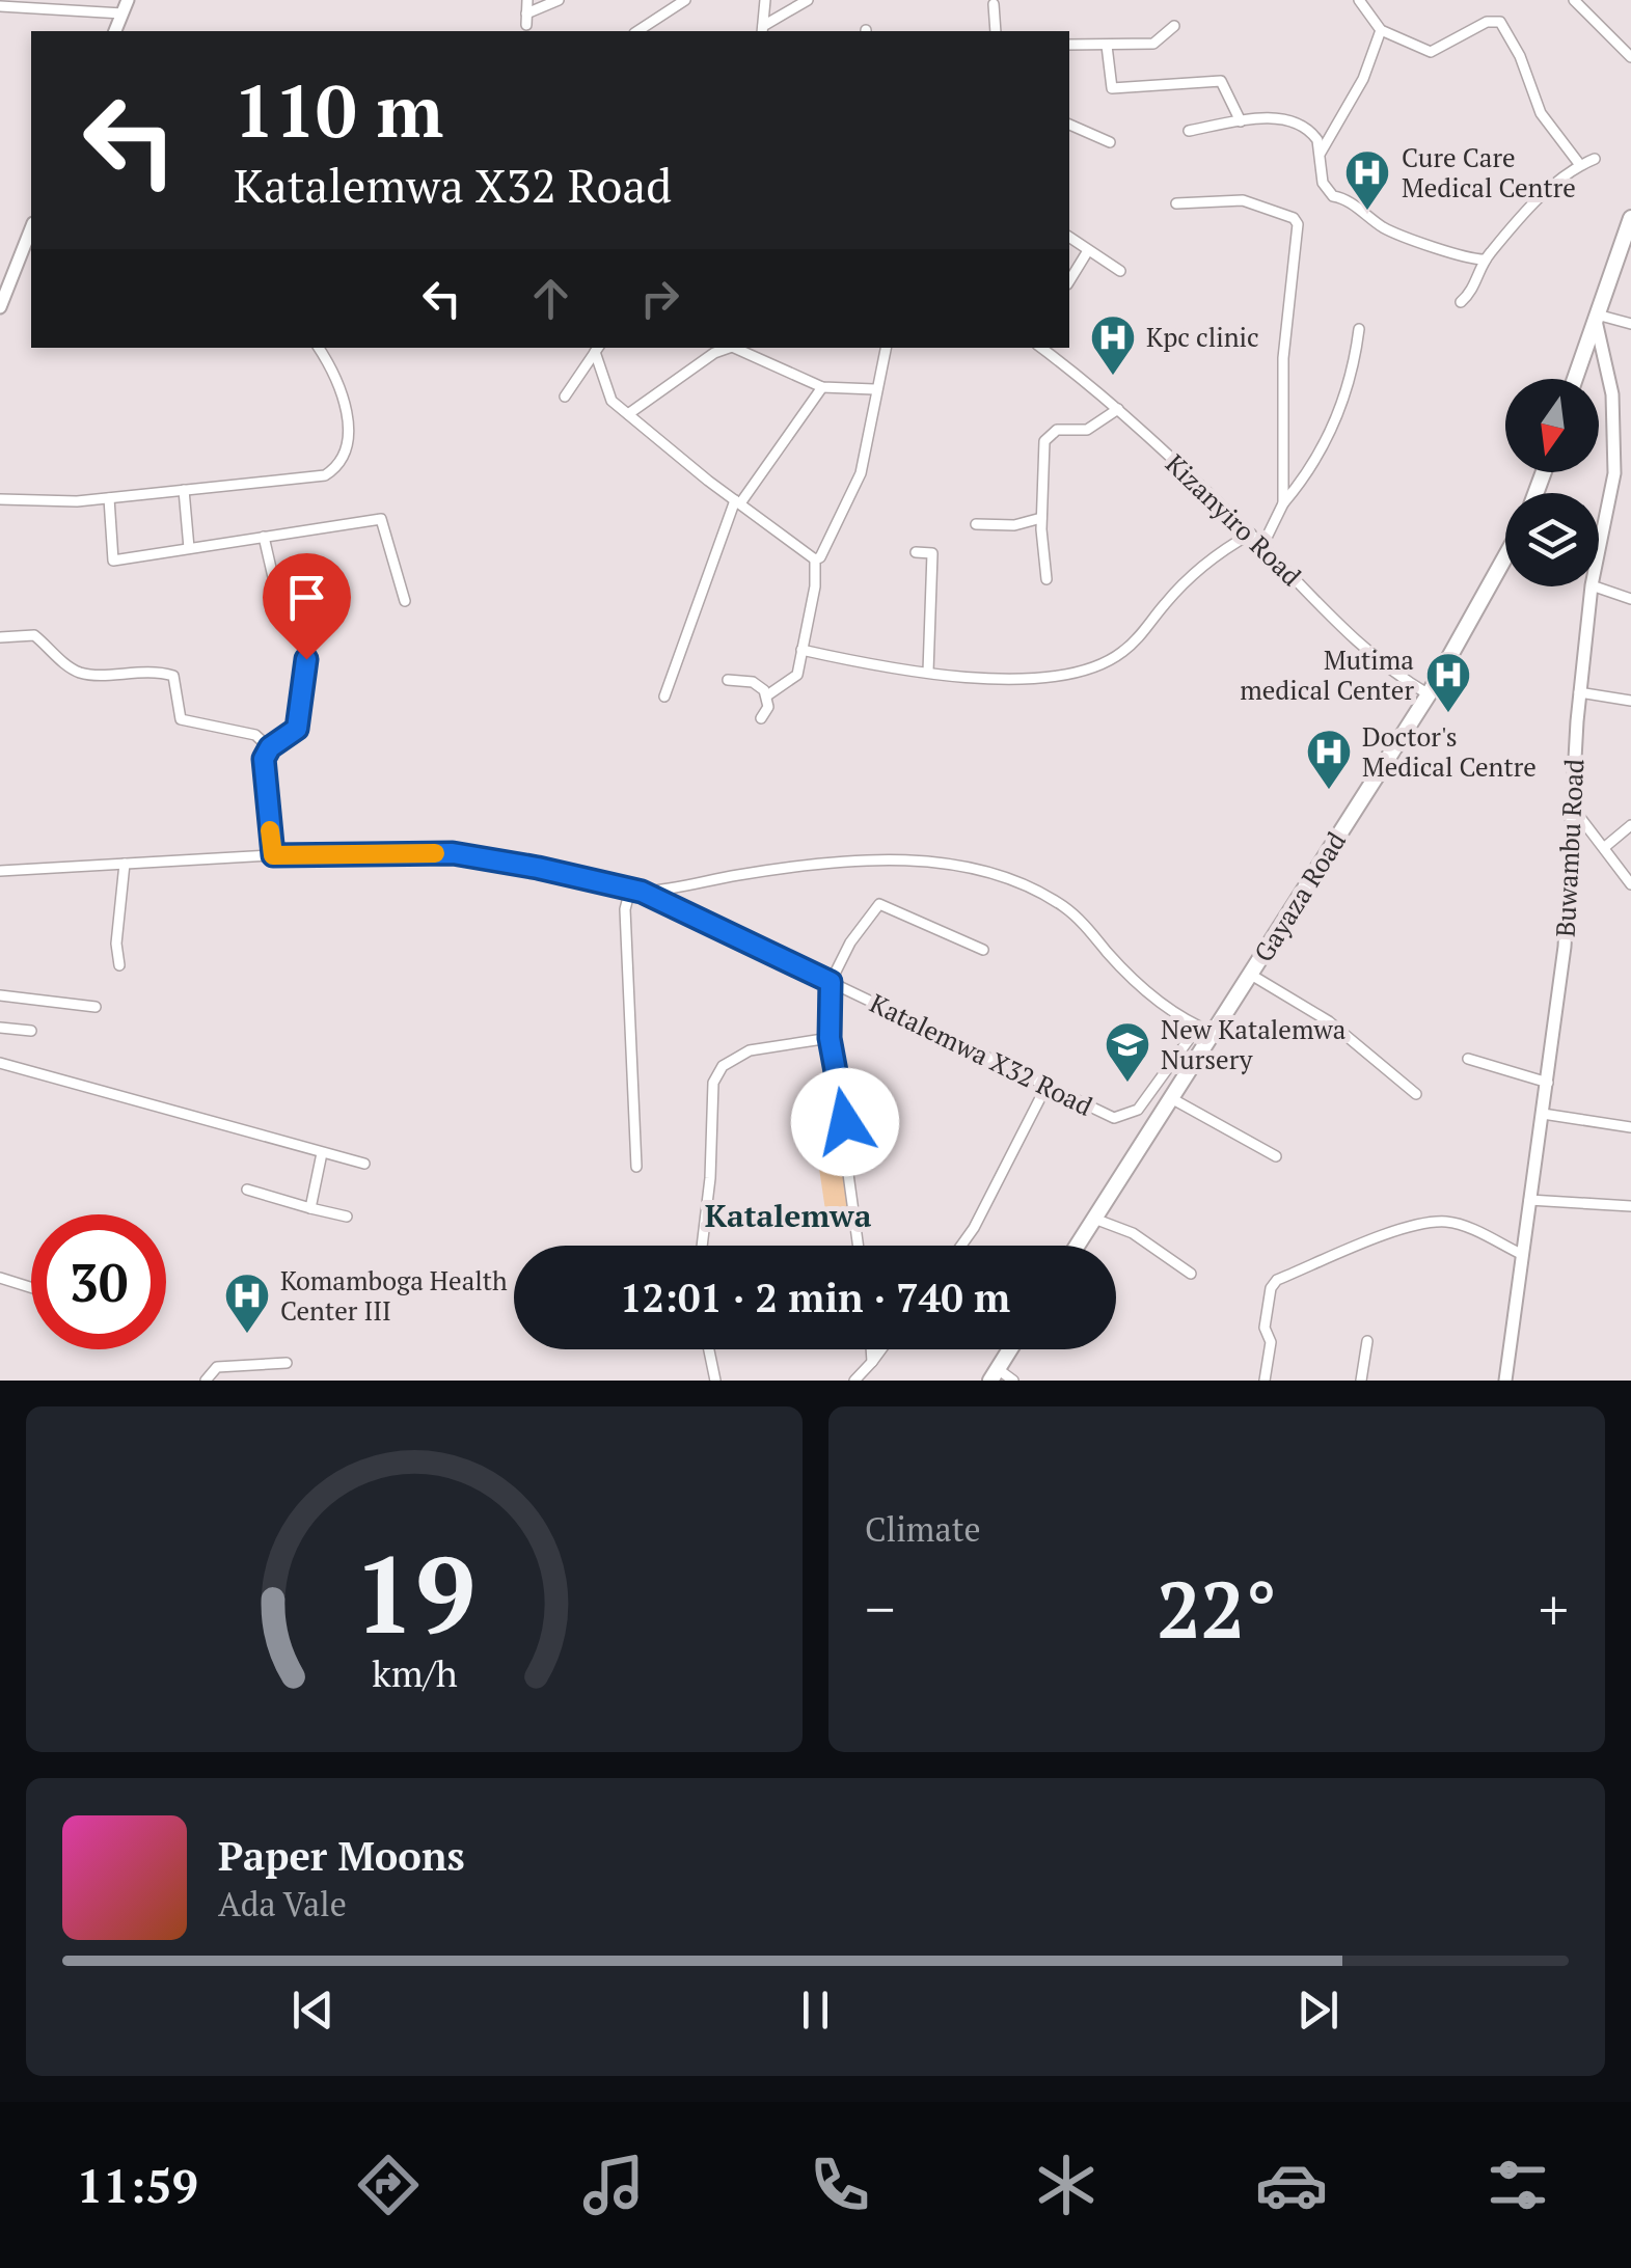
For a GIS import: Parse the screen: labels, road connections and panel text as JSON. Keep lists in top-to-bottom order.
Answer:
{
  "streets": {
    "main road": ["Gayaza Road"],
    "street": ["Kizanyiro Road", "Buwambu Road", "Katalemwa X32 Road"]
  },
  "crossings": [
    ["Kizanyiro Road", "Gayaza Road"],
    ["Gayaza Road", "Katalemwa X32 Road"]
  ],
  "districts": ["Katalemwa"],
  "places": {
    "hospital": [
      "Cure Care Medical Centre",
      "Kpc clinic",
      "Mutima medical Center",
      "Doctor's Medical Centre",
      "Komamboga Health Center III"
    ],
    "school or university": ["New Katalemwa Nursery"]
  },
  "north": "bottom",
  "page": {
    "turn": ["110 m", "Katalemwa X32 Road"],
    "limit": "30",
    "trip": "12:01 · 2 min · 740 m",
    "tile": "Climate",
    "heat": ["−", "22°", "+"],
    "song": ["Paper Moons", "Ada Vale"],
    "tabs": "11:59",
    "gauge": ["19", "km/h"]
  }
}
